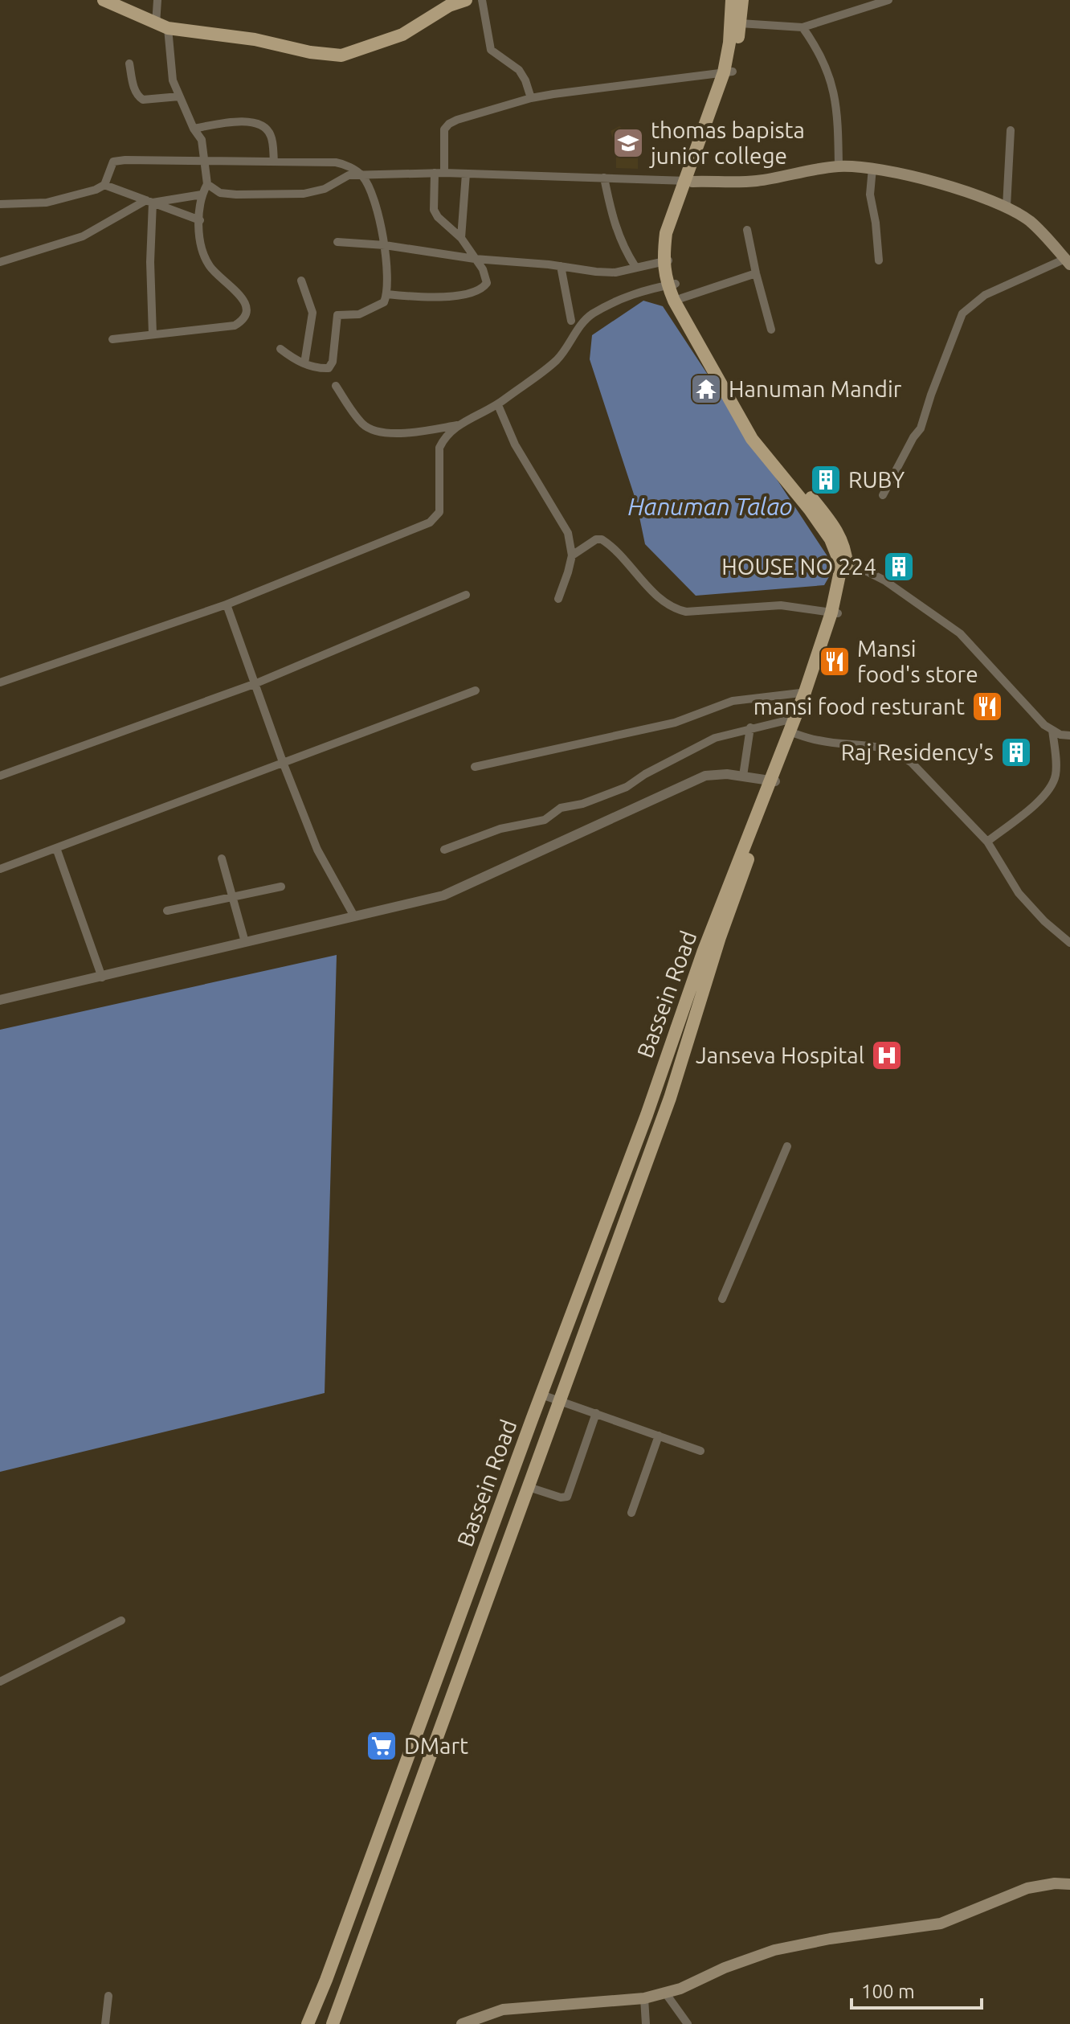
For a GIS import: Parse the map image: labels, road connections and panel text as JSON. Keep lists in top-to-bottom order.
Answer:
{
  "streets": {
    "main road": ["Bassein Road"]
  },
  "water": ["Hanuman Talao"],
  "places": {
    "school or university": ["thomas bapista junior college"],
    "temple": ["Hanuman Mandir"],
    "building": ["RUBY", "HOUSE NO 224", "Raj Residency's"],
    "restaurant": ["Mansi food's store", "mansi food resturant"],
    "hospital": ["Janseva Hospital"],
    "supermarket": ["DMart"]
  },
  "scale_bar": "100 m"
}
